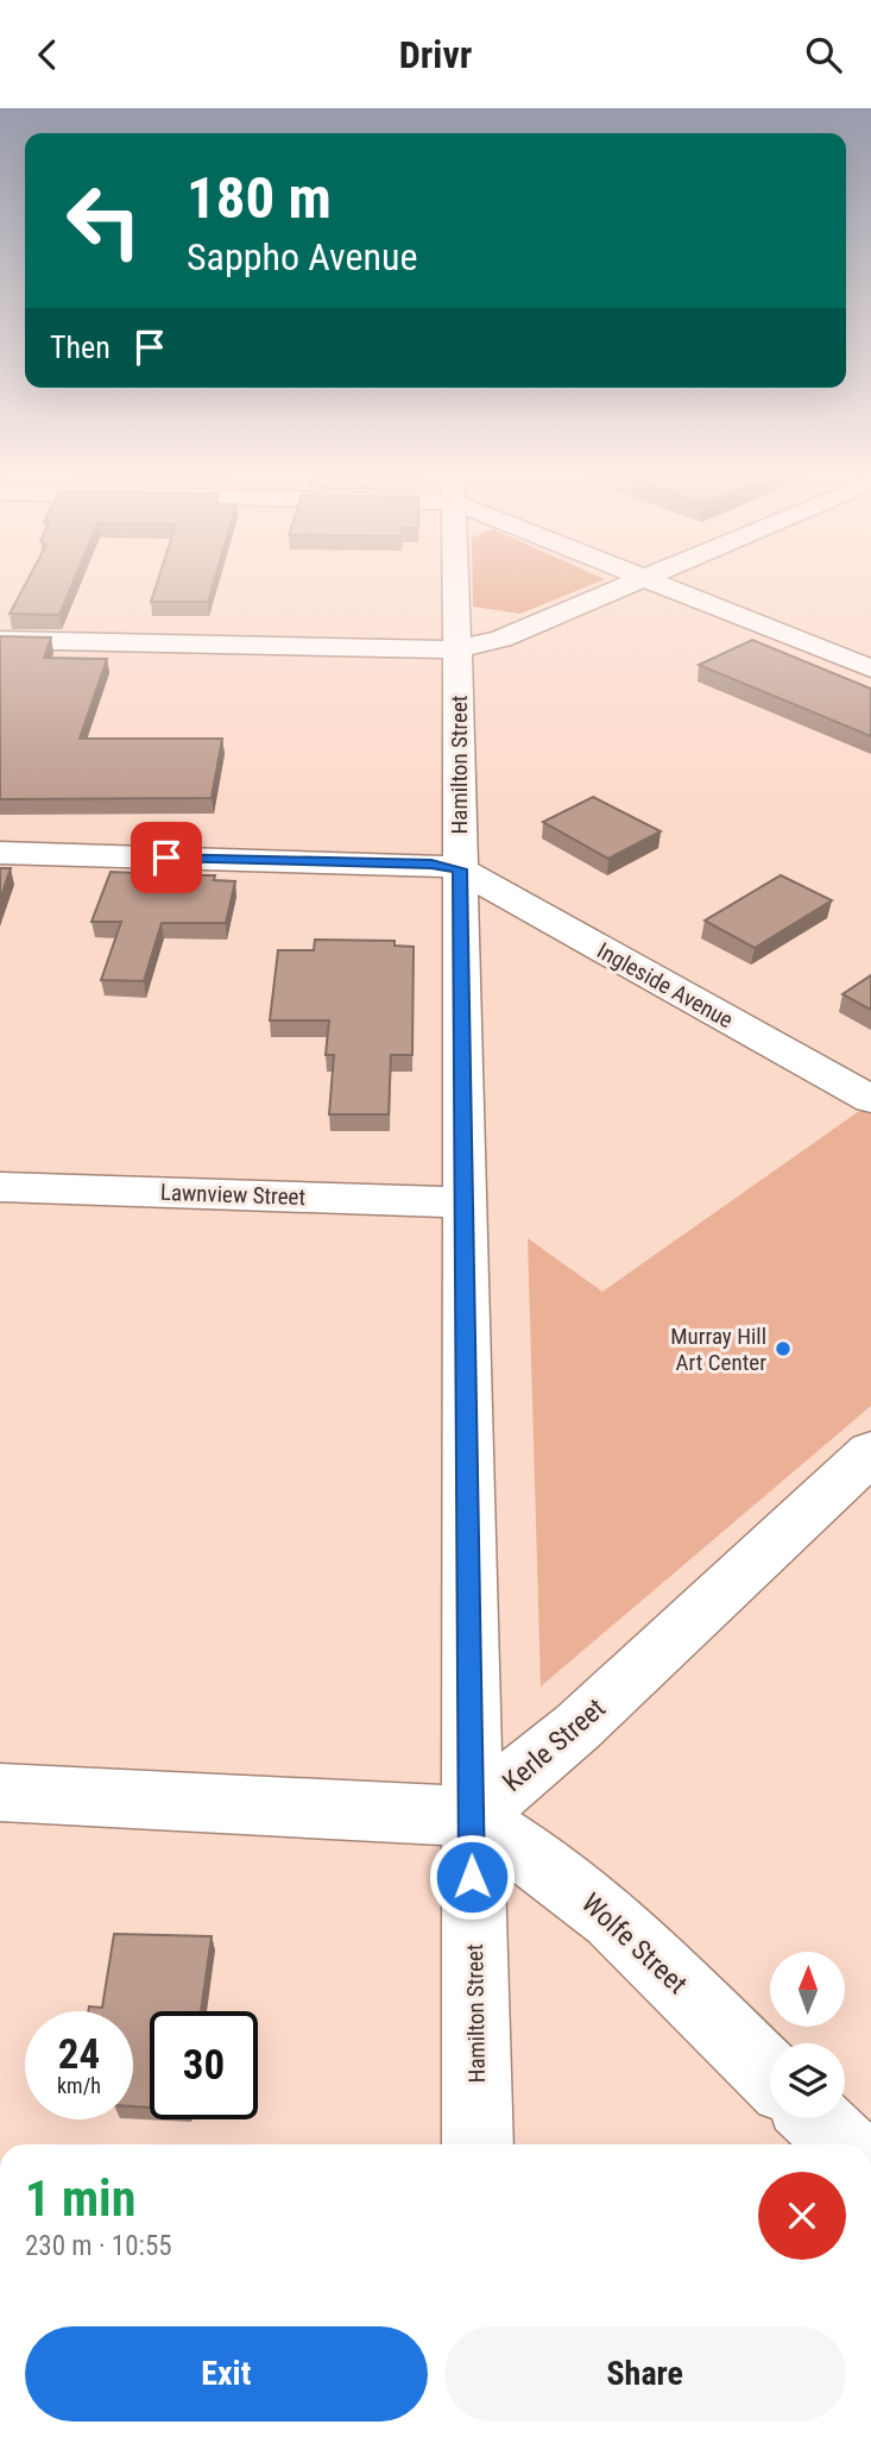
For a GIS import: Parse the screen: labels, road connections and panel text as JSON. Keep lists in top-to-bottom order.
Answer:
{
  "streets": {
    "street": [
      "Hamilton Street",
      "Ingleside Avenue",
      "Lawnview Street",
      "Kerle Street",
      "Wolfe Street"
    ]
  },
  "crossings": [
    ["Hamilton Street", "Ingleside Avenue"],
    ["Hamilton Street", "Lawnview Street"],
    ["Hamilton Street", "Kerle Street"],
    ["Hamilton Street", "Wolfe Street"],
    ["Kerle Street", "Wolfe Street"]
  ],
  "places": ["Murray Hill Art Center"],
  "north": "top",
  "page": {
    "header": "Drivr",
    "turn": ["180 m", "Sappho Avenue"],
    "then": "Then",
    "speed": "24 km/h",
    "limit": "30",
    "heading": ["1 min", "230 m · 10:55"],
    "buttons": ["Exit", "Share"]
  }
}
